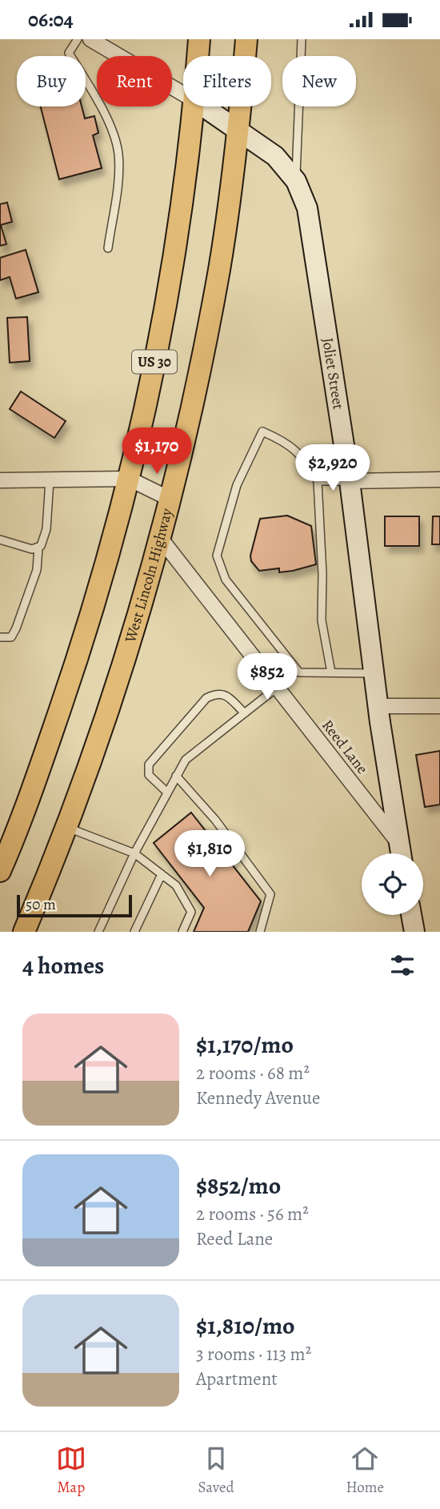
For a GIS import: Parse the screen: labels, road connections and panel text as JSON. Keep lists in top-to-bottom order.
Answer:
{
  "streets": {
    "main road": ["US 30", "West Lincoln Highway"],
    "street": ["Joliet Street", "Reed Lane"]
  },
  "crossings": [
    ["Joliet Street", "West Lincoln Highway"],
    ["Joliet Street", "Reed Lane"],
    ["West Lincoln Highway", "Reed Lane"]
  ],
  "scale_bar": "50 m",
  "page": {
    "status": "06:04",
    "chip": [
      "Buy",
      "Rent",
      "Filters",
      "New"
    ],
    "price": [
      "$1,170",
      "$2,920",
      "$852",
      "$1,810"
    ],
    "scale": "50 m",
    "heading": "4 homes",
    "list": [
      {
        "name": "$1,170/mo",
        "note": "2 rooms · 68 m² · Kennedy Avenue"
      },
      {
        "name": "$852/mo",
        "note": "2 rooms · 56 m² · Reed Lane"
      },
      {
        "name": "$1,810/mo",
        "note": "3 rooms · 113 m² · Apartment"
      }
    ],
    "tabs": ["Map", "Saved", "Home"]
  }
}
